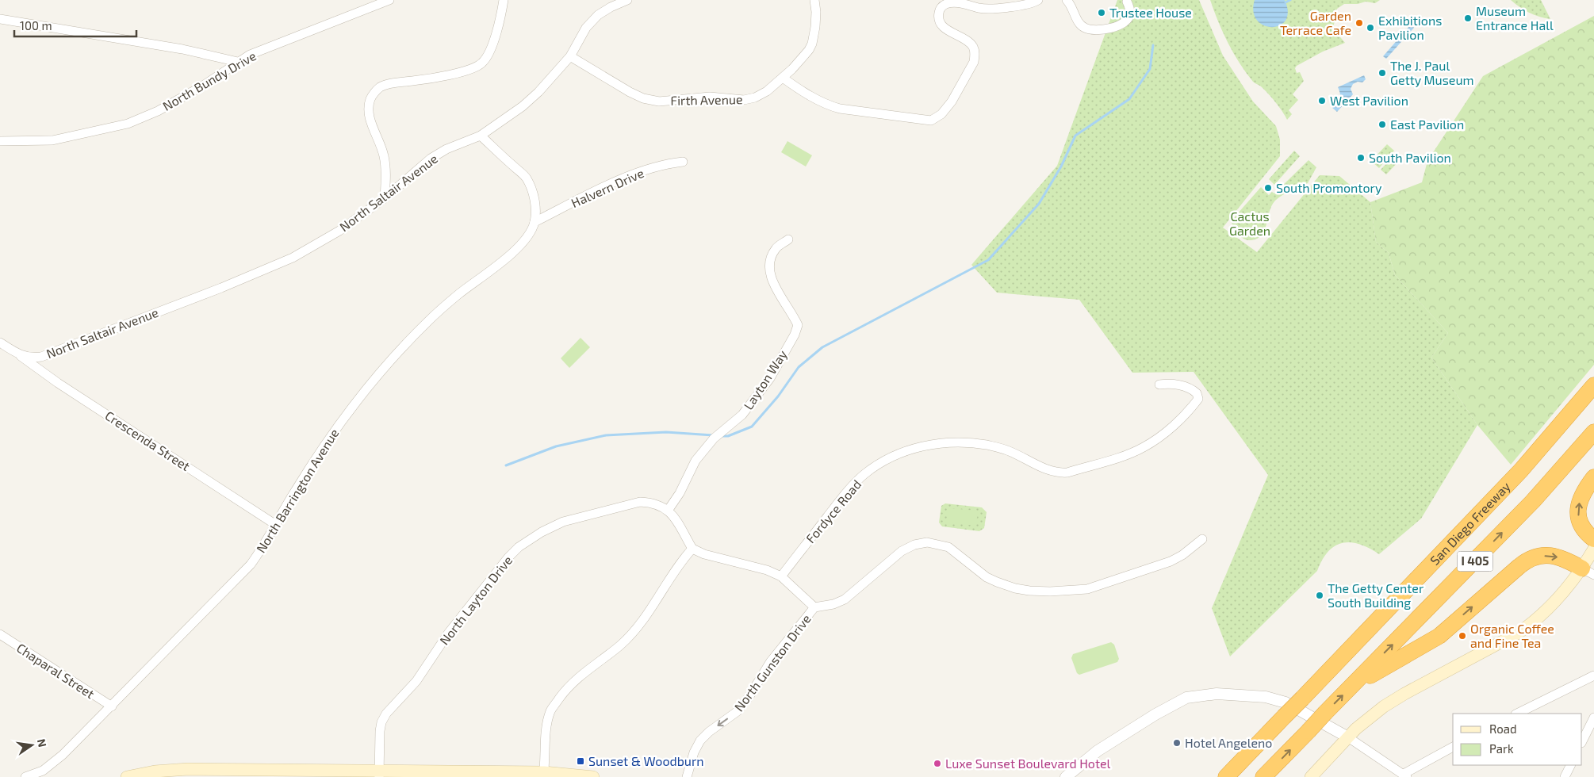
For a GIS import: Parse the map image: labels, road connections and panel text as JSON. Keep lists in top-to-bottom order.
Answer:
{
  "streets": {
    "highway": ["San Diego Freeway", "I 405"],
    "street": [
      "North Bundy Drive",
      "Firth Avenue",
      "Halvern Drive",
      "North Saltair Avenue",
      "Layton Way",
      "Crescenda Street",
      "North Barrington Avenue",
      "Fordyce Road",
      "North Layton Drive",
      "North Gunston Drive",
      "Chaparal Street"
    ]
  },
  "crossings": [
    ["Firth Avenue", "North Saltair Avenue"],
    ["Halvern Drive", "North Barrington Avenue"],
    ["North Saltair Avenue", "Crescenda Street"],
    ["North Saltair Avenue", "North Barrington Avenue"],
    ["Layton Way", "North Layton Drive"],
    ["Crescenda Street", "North Barrington Avenue"],
    ["North Barrington Avenue", "Chaparal Street"]
  ],
  "parks": ["Cactus Garden"],
  "places": {
    "other": [
      "Trustee House",
      "Museum Entrance Hall",
      "Garden Terrace Cafe",
      "Exhibitions Pavilion",
      "The J. Paul Getty Museum",
      "West Pavilion",
      "East Pavilion",
      "South Pavilion",
      "South Promontory",
      "The Getty Center South Building",
      "Organic Coffee and Fine Tea",
      "Hotel Angeleno",
      "Luxe Sunset Boulevard Hotel"
    ],
    "transit": ["Sunset & Woodburn"]
  },
  "legend": ["Road", "Park"],
  "scale_bar": "100 m",
  "north": "right"
}
